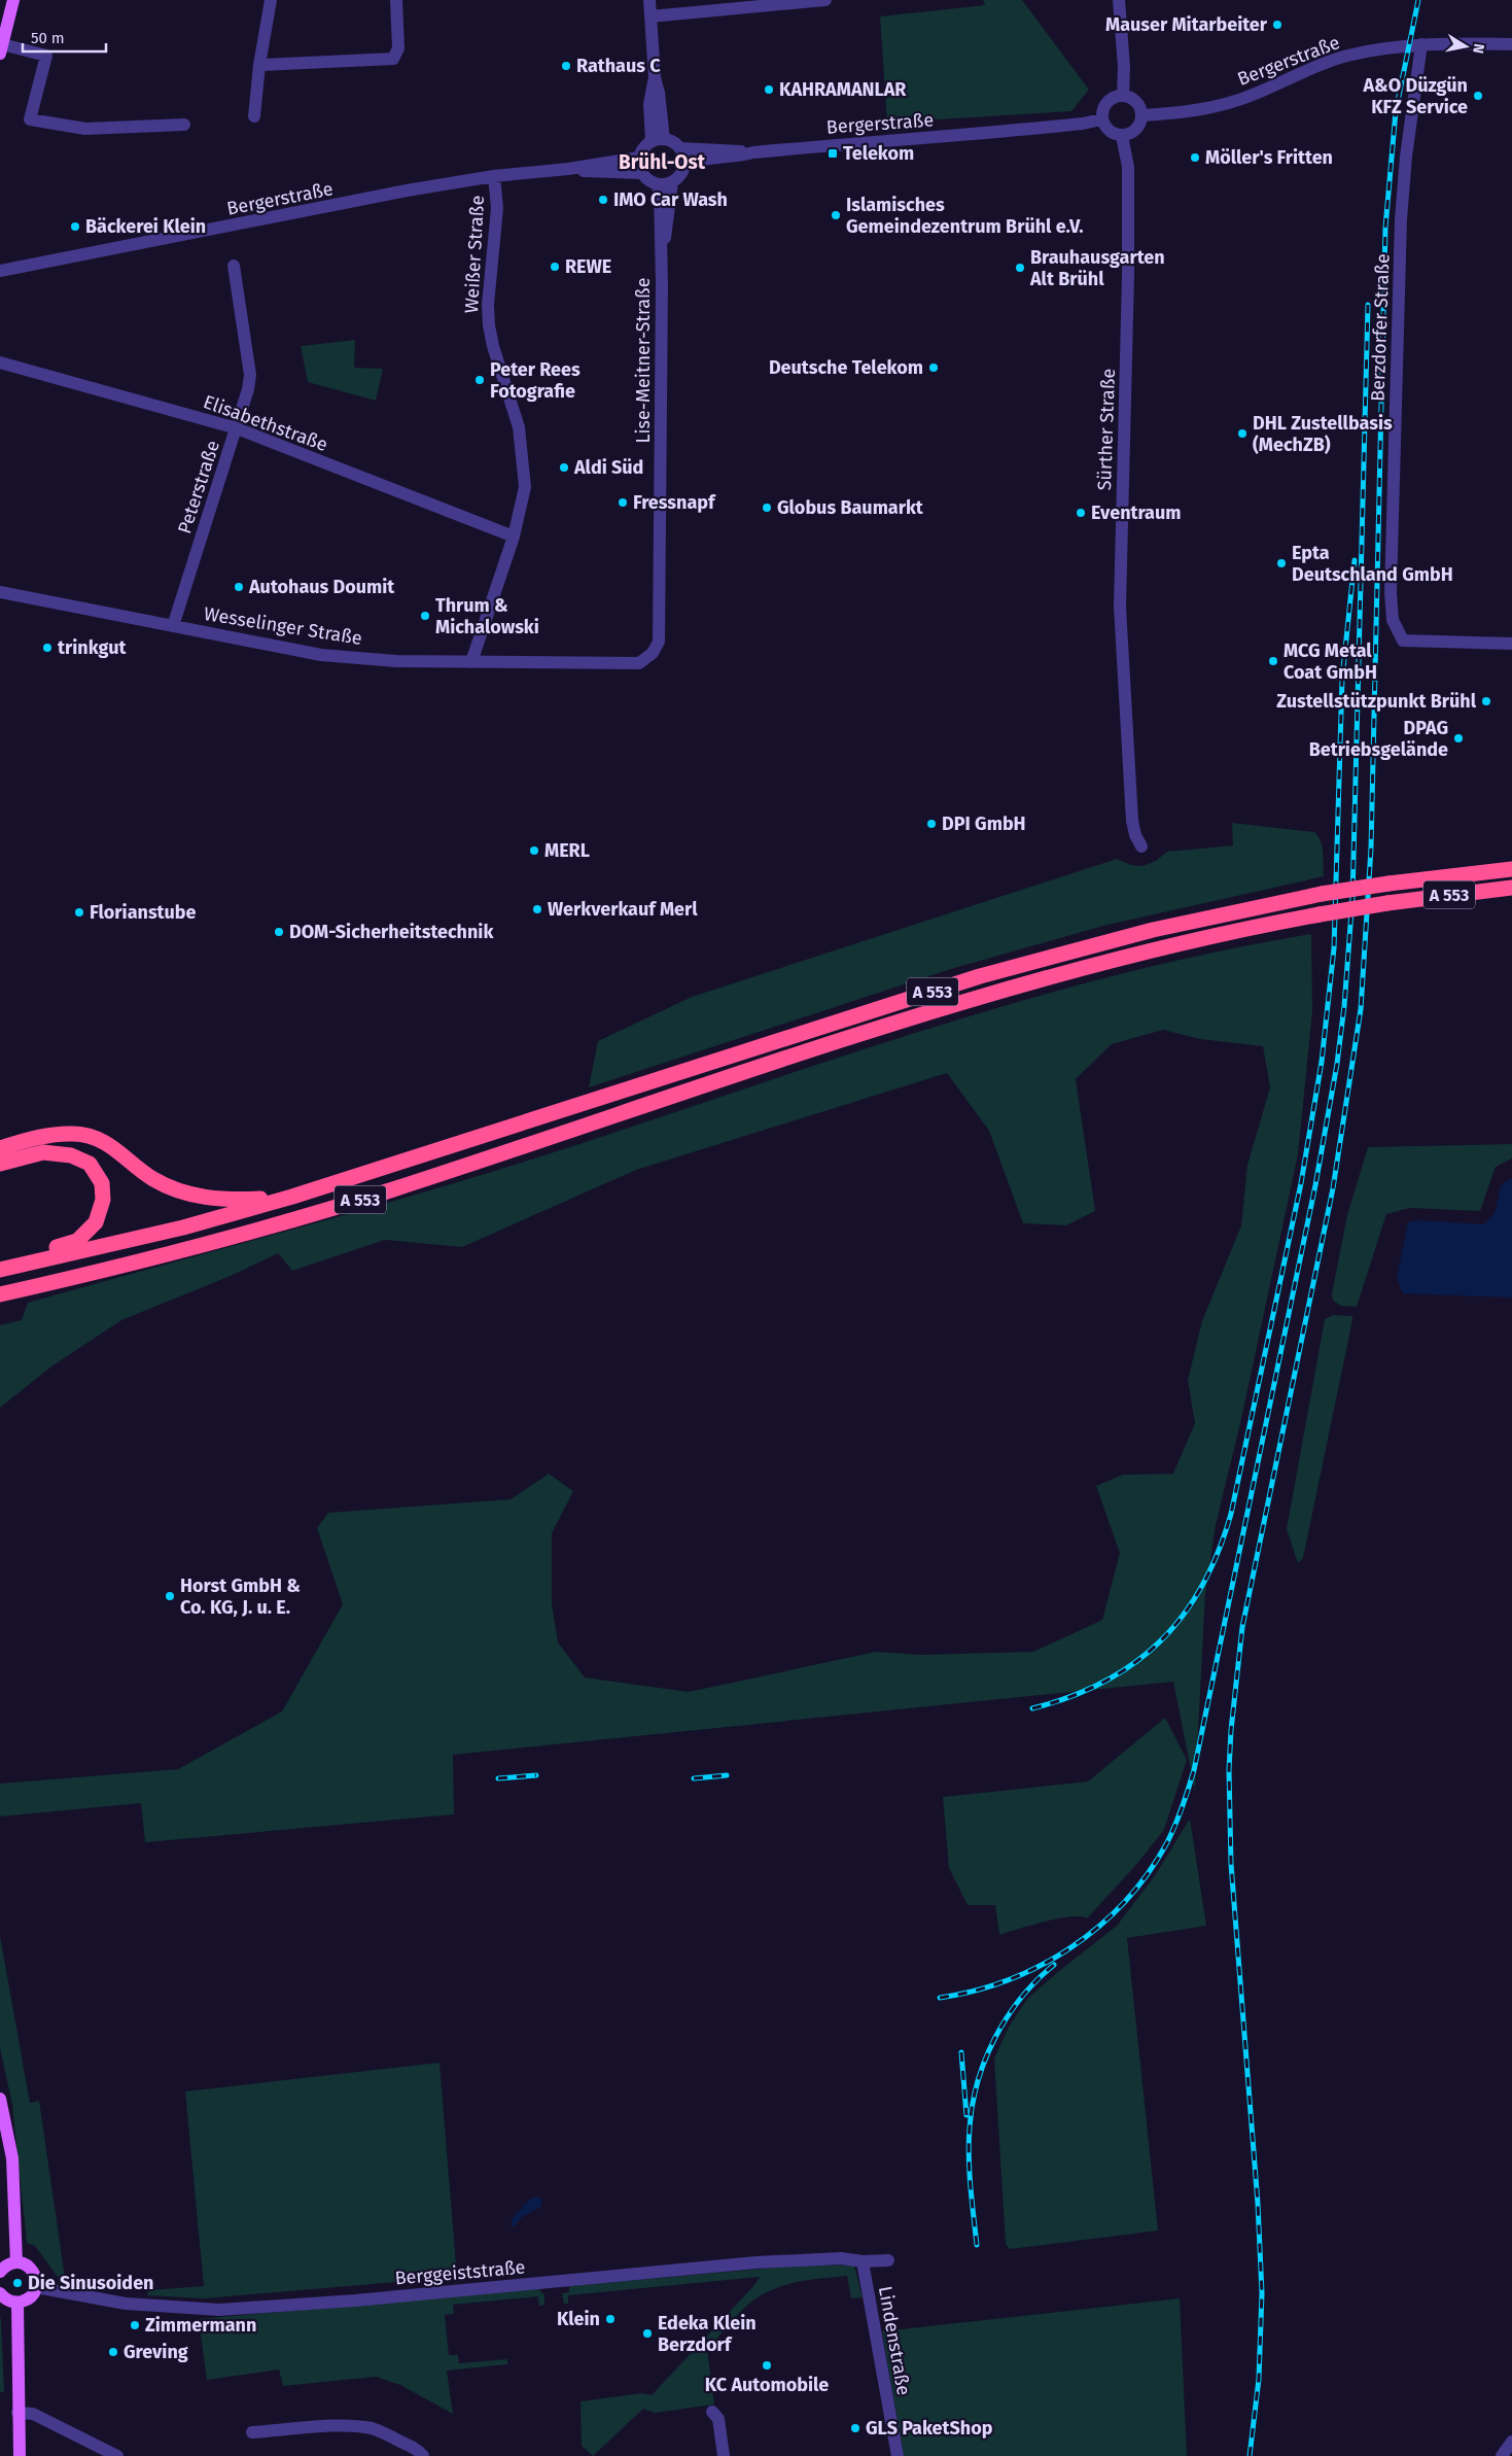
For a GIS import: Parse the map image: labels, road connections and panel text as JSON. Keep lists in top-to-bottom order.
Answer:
{
  "streets": {
    "highway": ["A 553"],
    "street": [
      "Bergerstraße",
      "Weißer Straße",
      "Berzdorfer Straße",
      "Lise-Meitner-Straße",
      "Elisabethstraße",
      "Sürther Straße",
      "Peterstraße",
      "Wesselinger Straße",
      "Berggeiststraße",
      "Lindenstraße"
    ]
  },
  "crossings": [
    ["Bergerstraße", "Weißer Straße"],
    ["Bergerstraße", "Berzdorfer Straße"],
    ["Bergerstraße", "Lise-Meitner-Straße"],
    ["Bergerstraße", "Sürther Straße"],
    ["Weißer Straße", "Elisabethstraße"],
    ["Weißer Straße", "Wesselinger Straße"],
    ["Lise-Meitner-Straße", "Wesselinger Straße"],
    ["Elisabethstraße", "Peterstraße"],
    ["Peterstraße", "Wesselinger Straße"],
    ["Berggeiststraße", "Lindenstraße"]
  ],
  "districts": ["Brühl-Ost"],
  "places": {
    "other": [
      "Mauser Mitarbeiter",
      "Rathaus C",
      "KAHRAMANLAR",
      "A&O Düzgün KFZ Service",
      "Möller's Fritten",
      "IMO Car Wash",
      "Islamisches Gemeindezentrum Brühl e.V.",
      "Bäckerei Klein",
      "REWE",
      "Brauhausgarten Alt Brühl",
      "Deutsche Telekom",
      "Peter Rees Fotografie",
      "DHL Zustellbasis (MechZB)",
      "Aldi Süd",
      "Fressnapf",
      "Globus Baumarkt",
      "Eventraum",
      "Epta Deutschland GmbH",
      "Autohaus Doumit",
      "Thrum & Michalowski",
      "trinkgut",
      "MCG Metal Coat GmbH",
      "Zustellstützpunkt Brühl",
      "DPAG Betriebsgelände",
      "DPI GmbH",
      "MERL",
      "Werkverkauf Merl",
      "Florianstube",
      "DOM-Sicherheitstechnik",
      "Horst GmbH & Co. KG, J. u. E.",
      "Die Sinusoiden",
      "Klein",
      "Zimmermann",
      "Edeka Klein Berzdorf",
      "Greving",
      "KC Automobile",
      "GLS PaketShop"
    ],
    "transit": ["Telekom"]
  },
  "scale_bar": "50 m",
  "north": "right"
}
